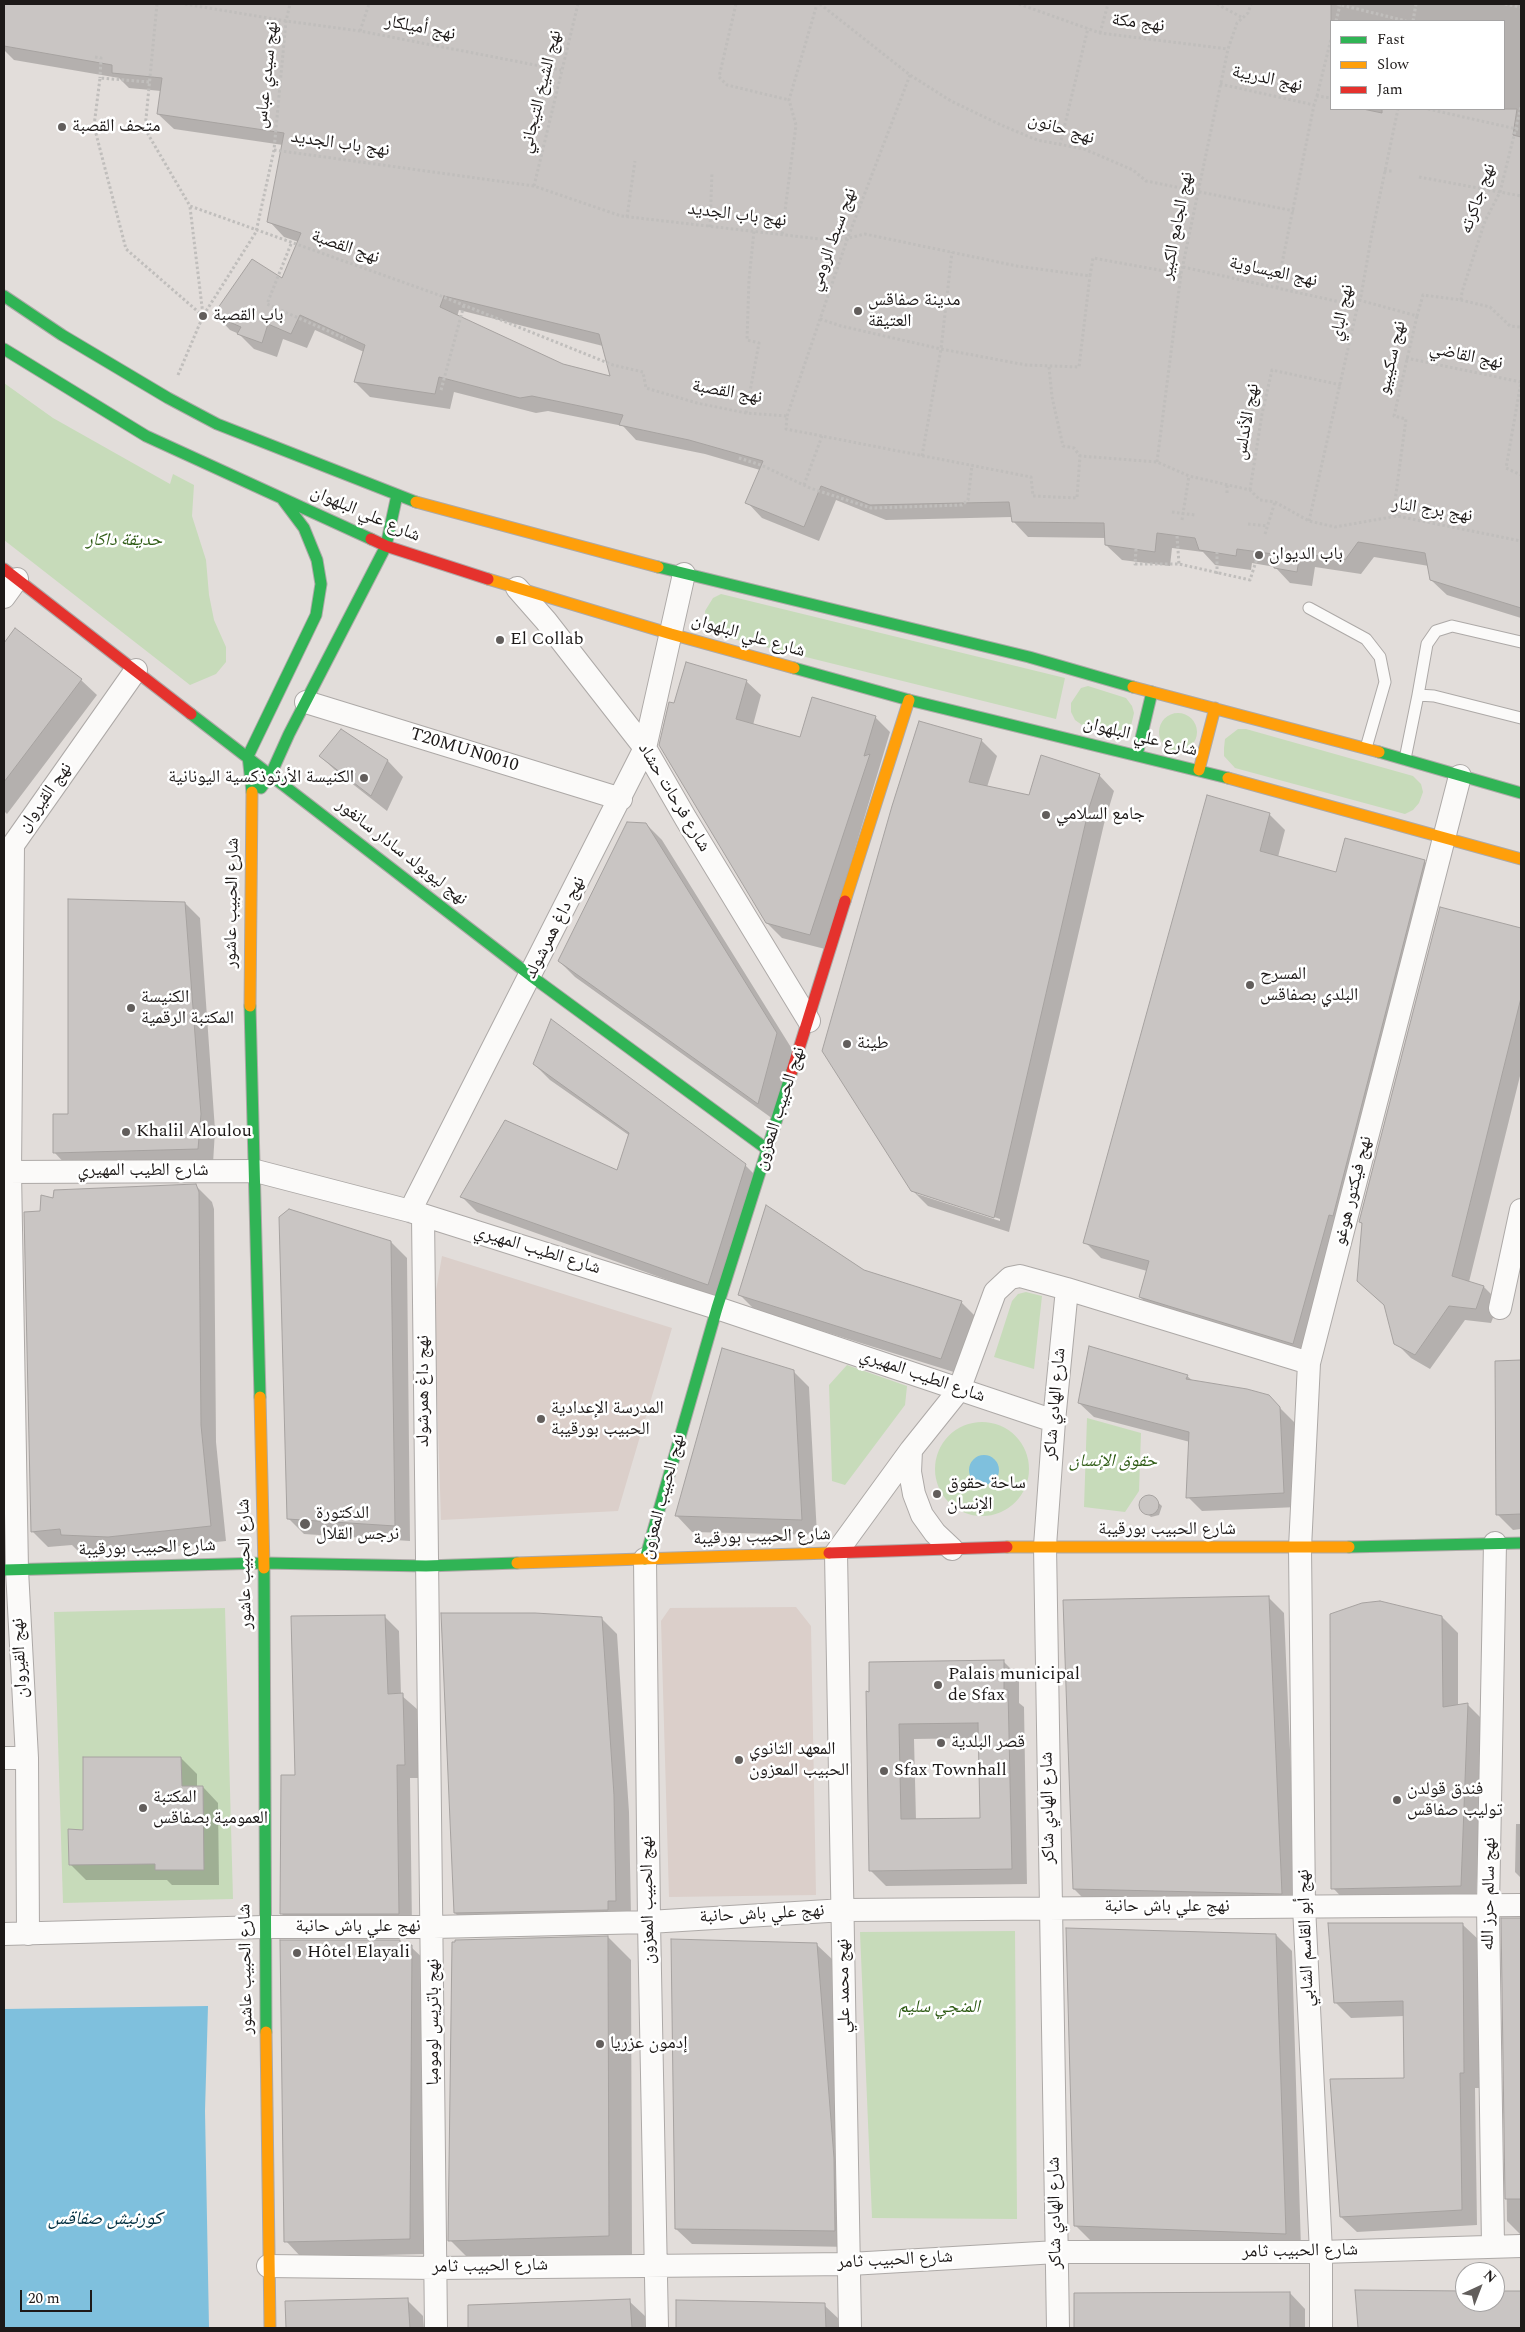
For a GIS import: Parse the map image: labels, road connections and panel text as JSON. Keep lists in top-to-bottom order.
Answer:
{
  "streets": {
    "street": [
      "شارع علي البلهوان",
      "T20MUN0010",
      "نهج القيروان",
      "شارع فرحات حشاد",
      "نهج ليوبولد سادار سانغور",
      "شارع الحبيب عاشور",
      "نهج داغ همرشولد",
      "نهج الحبيب المعزون",
      "شارع الطيب المهيري",
      "نهج فيكتور هوغو",
      "شارع الهادي شاكر",
      "شارع الحبيب بورقيبة",
      "نهج سالم حرز الله",
      "نهج علي باش حانبة",
      "نهج أبو القاسم الشابي",
      "نهج محمد علي",
      "نهج باتريس لومومبا",
      "شارع الحبيب ثامر"
    ],
    "path": [
      "نهج مكة",
      "نهج أميلكار",
      "نهج سيدي عباس",
      "نهج الدريبة",
      "نهج الشيخ التيجاني",
      "نهج حانون",
      "نهج باب الجديد",
      "نهج جاكرته",
      "نهج الجامع الكبير",
      "نهج سبط الرومي",
      "نهج القصبة",
      "نهج العيساوية",
      "نهج الباي",
      "نهج القاضي",
      "نهج سكيبيو",
      "نهج الأندلس",
      "نهج برج النار"
    ]
  },
  "crossings": [
    ["نهج مكة", "نهج الجامع الكبير"],
    ["نهج أميلكار", "نهج سيدي عباس"],
    ["نهج أميلكار", "نهج الشيخ التيجاني"],
    ["نهج سيدي عباس", "نهج باب الجديد"],
    ["نهج سيدي عباس", "نهج القصبة"],
    ["نهج سيدي عباس", "شارع علي البلهوان"],
    ["نهج الدريبة", "نهج الجامع الكبير"],
    ["نهج الشيخ التيجاني", "نهج باب الجديد"],
    ["نهج حانون", "نهج الجامع الكبير"],
    ["نهج حانون", "نهج سبط الرومي"],
    ["نهج باب الجديد", "نهج سبط الرومي"],
    ["نهج الجامع الكبير", "نهج العيساوية"],
    ["نهج الجامع الكبير", "نهج برج النار"],
    ["نهج سبط الرومي", "نهج القصبة"],
    ["نهج العيساوية", "نهج الباي"],
    ["نهج الباي", "نهج الأندلس"],
    ["نهج الباي", "نهج برج النار"],
    ["نهج القاضي", "نهج سكيبيو"],
    ["نهج سكيبيو", "نهج برج النار"],
    ["نهج الأندلس", "نهج برج النار"],
    ["شارع علي البلهوان", "شارع فرحات حشاد"],
    ["شارع علي البلهوان", "نهج داغ همرشولد"],
    ["شارع علي البلهوان", "نهج الحبيب المعزون"],
    ["شارع علي البلهوان", "نهج فيكتور هوغو"],
    ["T20MUN0010", "نهج داغ همرشولد"],
    ["نهج القيروان", "نهج ليوبولد سادار سانغور"],
    ["نهج القيروان", "شارع الطيب المهيري"],
    ["نهج القيروان", "شارع الحبيب بورقيبة"],
    ["نهج القيروان", "نهج علي باش حانبة"],
    ["شارع فرحات حشاد", "نهج داغ همرشولد"],
    ["شارع فرحات حشاد", "نهج الحبيب المعزون"],
    ["نهج ليوبولد سادار سانغور", "شارع الحبيب عاشور"],
    ["نهج ليوبولد سادار سانغور", "نهج داغ همرشولد"],
    ["نهج ليوبولد سادار سانغور", "نهج الحبيب المعزون"],
    ["شارع الحبيب عاشور", "شارع الطيب المهيري"],
    ["شارع الحبيب عاشور", "شارع الحبيب بورقيبة"],
    ["شارع الحبيب عاشور", "نهج علي باش حانبة"],
    ["شارع الحبيب عاشور", "شارع الحبيب ثامر"],
    ["نهج داغ همرشولد", "شارع الطيب المهيري"],
    ["نهج داغ همرشولد", "شارع الحبيب بورقيبة"],
    ["نهج داغ همرشولد", "نهج باتريس لومومبا"],
    ["نهج الحبيب المعزون", "شارع الطيب المهيري"],
    ["نهج الحبيب المعزون", "شارع الحبيب بورقيبة"],
    ["نهج الحبيب المعزون", "نهج علي باش حانبة"],
    ["نهج الحبيب المعزون", "شارع الحبيب ثامر"],
    ["شارع الطيب المهيري", "شارع الهادي شاكر"],
    ["شارع الطيب المهيري", "شارع الحبيب بورقيبة"],
    ["نهج فيكتور هوغو", "شارع الحبيب بورقيبة"],
    ["نهج فيكتور هوغو", "نهج أبو القاسم الشابي"],
    ["شارع الهادي شاكر", "شارع الحبيب بورقيبة"],
    ["شارع الهادي شاكر", "نهج علي باش حانبة"],
    ["شارع الهادي شاكر", "شارع الحبيب ثامر"],
    ["شارع الحبيب بورقيبة", "نهج سالم حرز الله"],
    ["شارع الحبيب بورقيبة", "نهج أبو القاسم الشابي"],
    ["شارع الحبيب بورقيبة", "نهج محمد علي"],
    ["شارع الحبيب بورقيبة", "نهج باتريس لومومبا"],
    ["نهج سالم حرز الله", "نهج علي باش حانبة"],
    ["نهج سالم حرز الله", "شارع الحبيب ثامر"],
    ["نهج علي باش حانبة", "نهج أبو القاسم الشابي"],
    ["نهج علي باش حانبة", "نهج محمد علي"],
    ["نهج علي باش حانبة", "نهج باتريس لومومبا"],
    ["نهج أبو القاسم الشابي", "شارع الحبيب ثامر"],
    ["نهج محمد علي", "شارع الحبيب ثامر"],
    ["نهج باتريس لومومبا", "شارع الحبيب ثامر"]
  ],
  "water": ["كورنيش صفاقس"],
  "parks": ["حديقة داكار", "حقوق الإنسان", "المنجي سليم"],
  "places": [
    "متحف القصبة",
    "مدينة صفاقس العتيقة",
    "باب القصبة",
    "باب الديوان",
    "El Collab",
    "الكنيسة الأرثوذكسية اليونانية",
    "جامع السلامي",
    "المسرح البلدي بصفاقس",
    "الكنيسة المكتبة الرقمية",
    "طينة",
    "Khalil Aloulou",
    "المدرسة الإعدادية الحبيب بورقيبة",
    "ساحة حقوق الإنسان",
    "الدكتورة نرجس القلال",
    "Palais municipal de Sfax",
    "قصر البلدية",
    "المعهد الثانوي الحبيب المعزون",
    "Sfax Townhall",
    "فندق قولدن توليب صفاقس",
    "المكتبة العمومية بصفاقس",
    "Hôtel Elayali",
    "إدمون عزريا"
  ],
  "legend": ["Fast", "Slow", "Jam"],
  "scale_bar": "20 m",
  "north": "top right"
}
